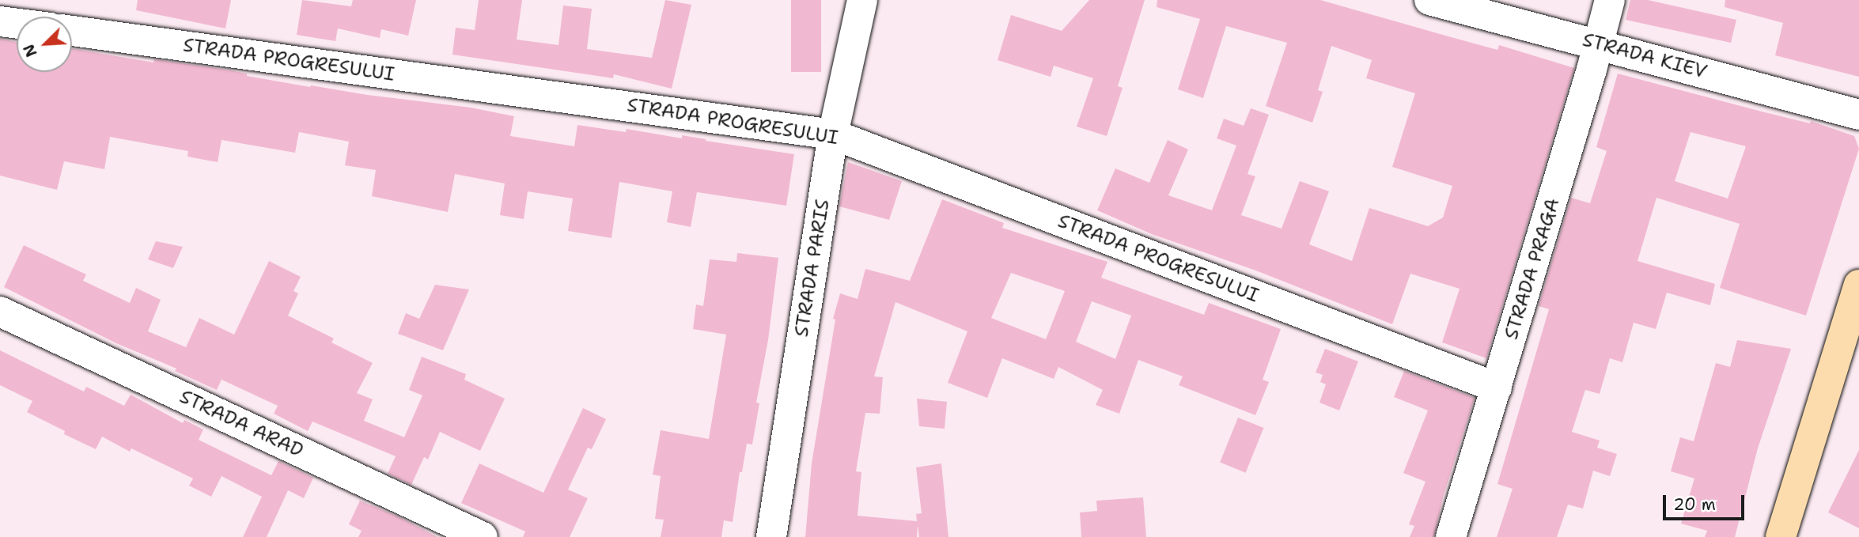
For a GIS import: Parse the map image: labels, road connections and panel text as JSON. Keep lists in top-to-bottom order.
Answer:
{
  "streets": {
    "street": [
      "STRADA KIEV",
      "STRADA PROGRESULUI",
      "STRADA PARIS",
      "STRADA PRAGA",
      "STRADA ARAD"
    ]
  },
  "crossings": [
    ["STRADA KIEV", "STRADA PRAGA"],
    ["STRADA PROGRESULUI", "STRADA PARIS"],
    ["STRADA PROGRESULUI", "STRADA PRAGA"]
  ],
  "scale_bar": "20 m",
  "north": "bottom left"
}
